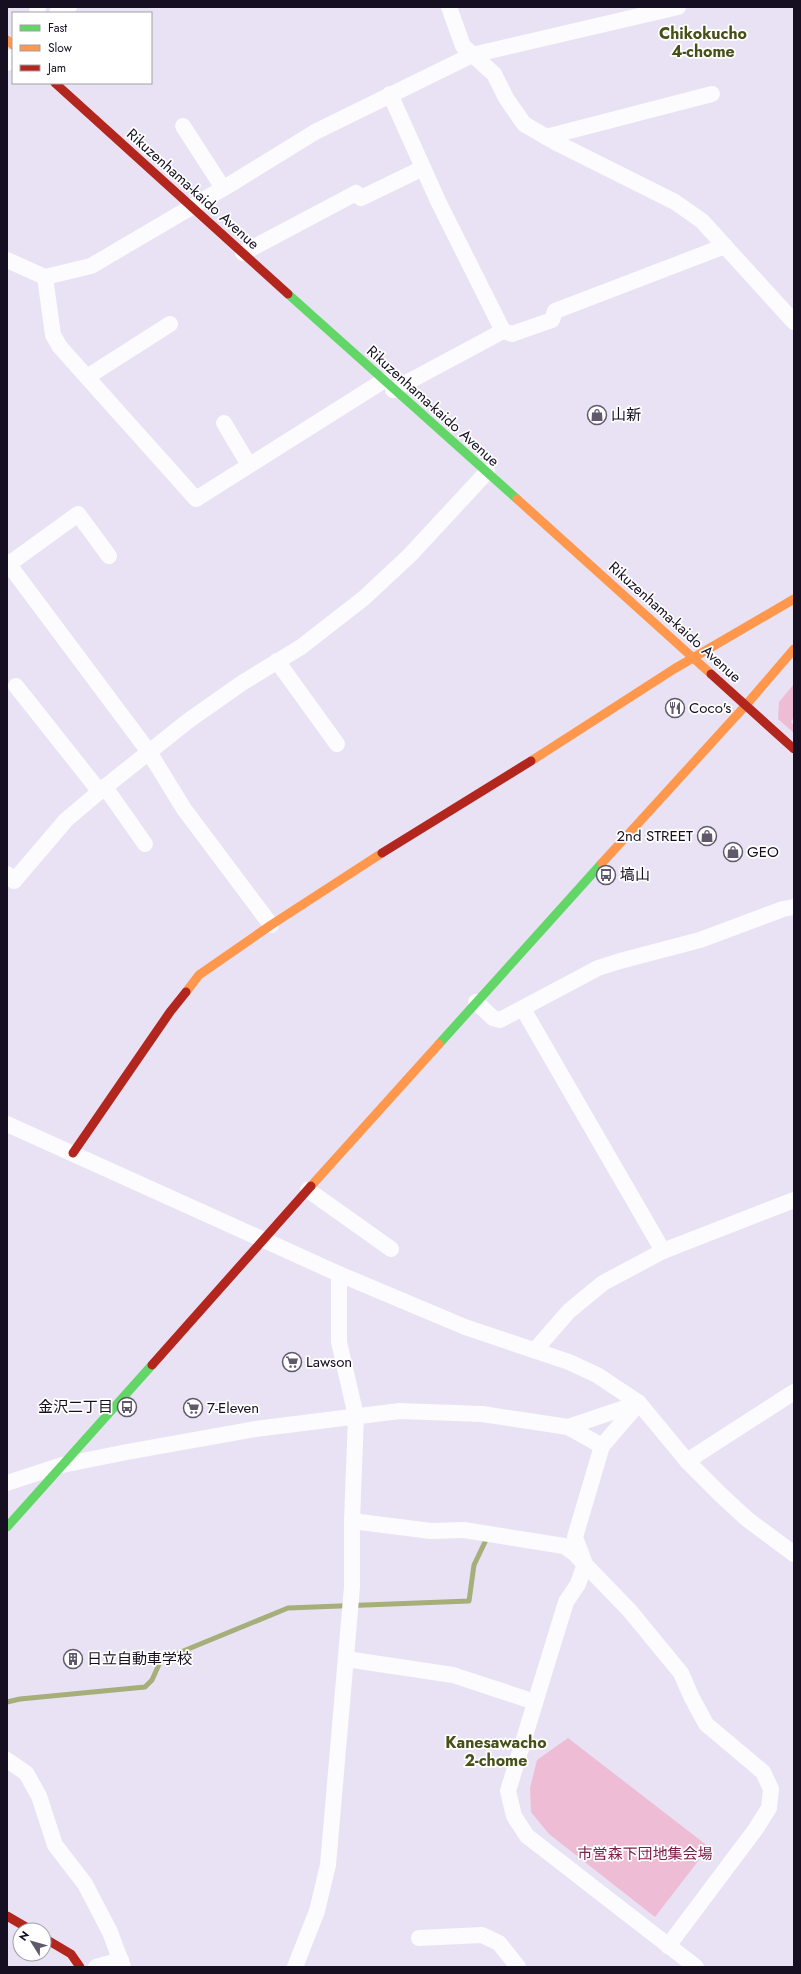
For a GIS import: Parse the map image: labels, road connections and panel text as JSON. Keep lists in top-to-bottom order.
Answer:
{
  "streets": {
    "main road": ["Rikuzenhama-kaido Avenue"]
  },
  "districts": ["Chikokucho 4-chome", "Kanesawacho 2-chome"],
  "parks": ["市営森下団地集会場"],
  "places": {
    "shop": ["山新", "2nd STREET", "GEO"],
    "restaurant": ["Coco's"],
    "bus stop": ["塙山", "金沢二丁目"],
    "supermarket": ["Lawson", "7-Eleven"],
    "building": ["日立自動車学校"]
  },
  "legend": ["Fast", "Slow", "Jam"],
  "north": "top left"
}
